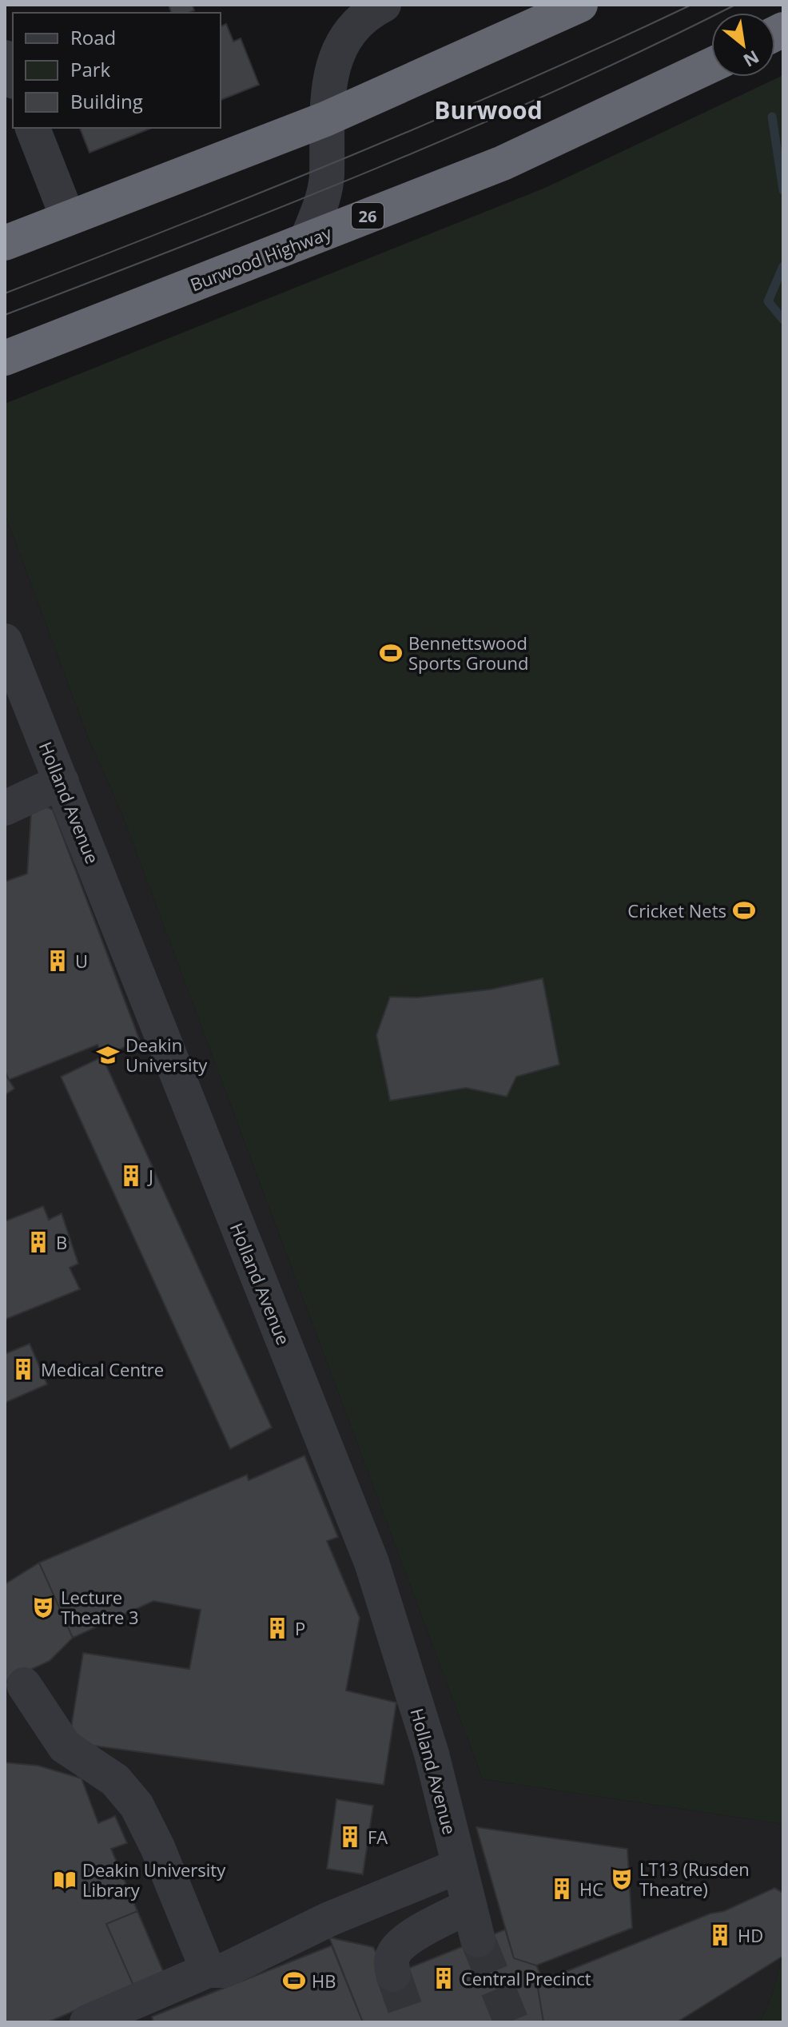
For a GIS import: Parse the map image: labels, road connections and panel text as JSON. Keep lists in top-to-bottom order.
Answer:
{
  "streets": {
    "highway": ["26", "Burwood Highway"],
    "street": ["Holland Avenue"]
  },
  "districts": ["Burwood"],
  "places": {
    "sports": ["Bennettswood Sports Ground", "Cricket Nets", "HB"],
    "building": [
      "U",
      "J",
      "B",
      "Medical Centre",
      "P",
      "FA",
      "HC",
      "HD",
      "Central Precinct"
    ],
    "school or university": ["Deakin University"],
    "theatre": ["Lecture Theatre 3", "LT13 (Rusden Theatre)"],
    "library": ["Deakin University Library"]
  },
  "legend": ["Road", "Park", "Building"],
  "north": "bottom right"
}
